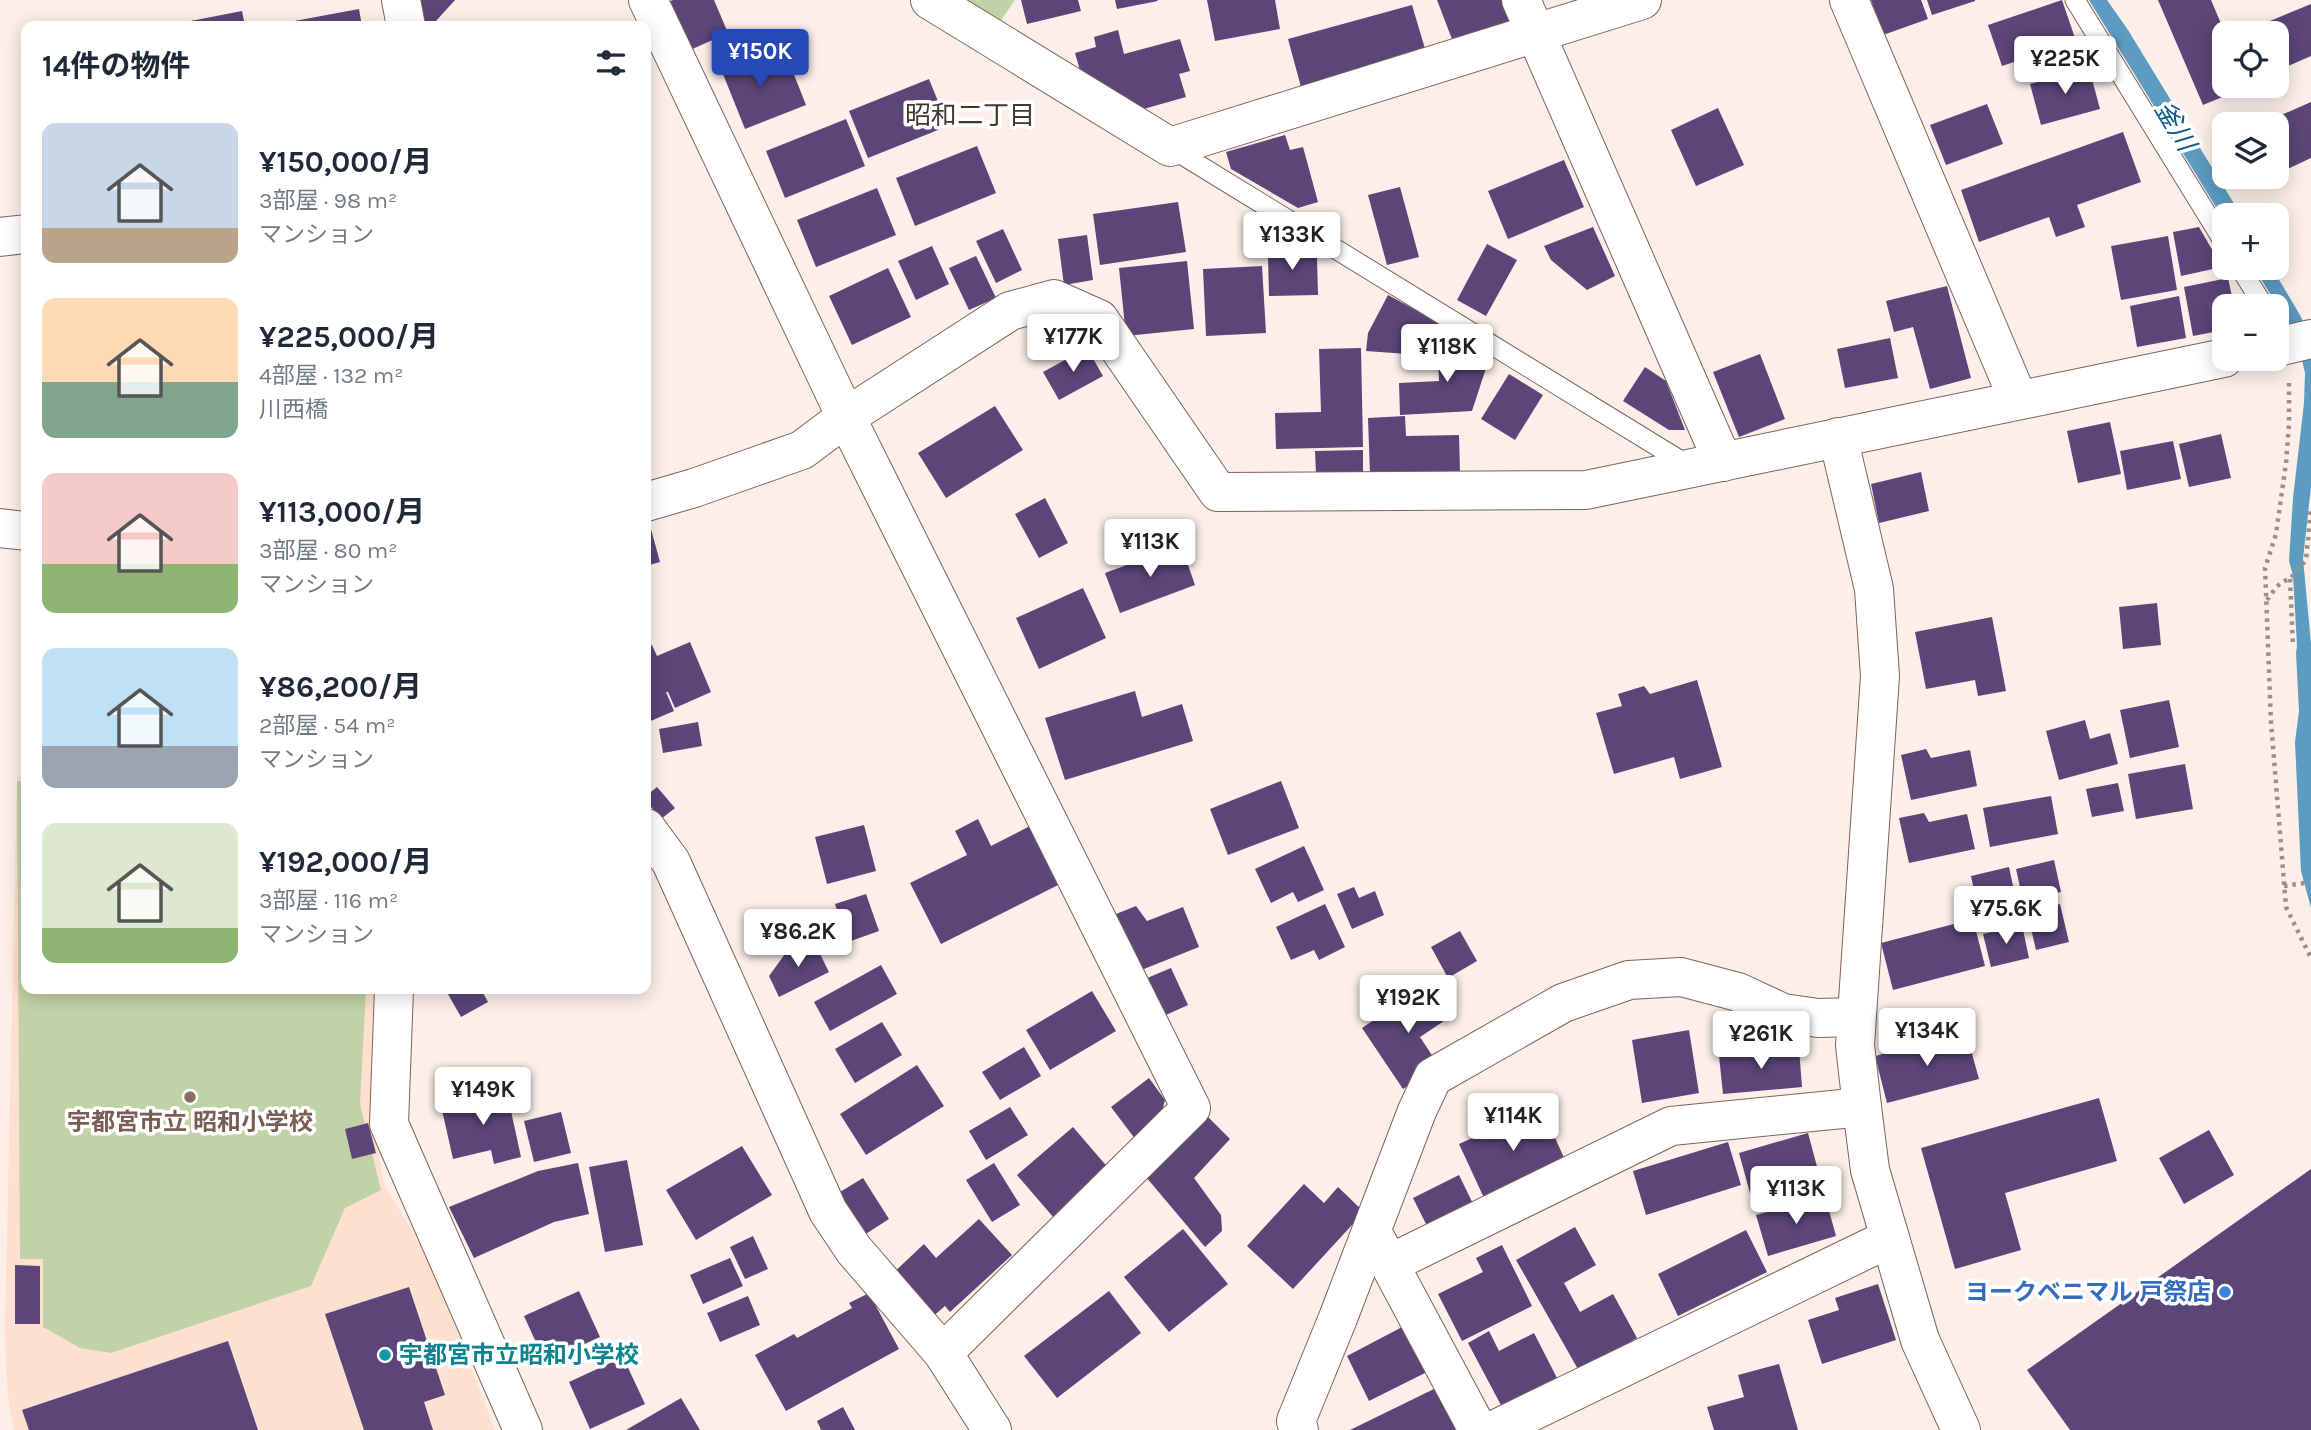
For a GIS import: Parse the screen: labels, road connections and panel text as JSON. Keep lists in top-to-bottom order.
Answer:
{
  "districts": ["昭和二丁目"],
  "water": ["釜川"],
  "places": ["宇都宮市立 昭和小学校", "ヨークベニマル 戸祭店", "宇都宮市立昭和小学校"],
  "page": {
    "map_buttons": ["+", "−"],
    "heading": "14件の物件",
    "price": [
      "¥150K",
      "¥225K",
      "¥133K",
      "¥177K",
      "¥118K",
      "¥113K",
      "¥75.6K",
      "¥86.2K",
      "¥192K",
      "¥134K",
      "¥261K",
      "¥149K",
      "¥114K",
      "¥113K"
    ],
    "list": [
      {
        "name": "¥150,000/月",
        "note": "3部屋 · 98 m² · マンション"
      },
      {
        "name": "¥225,000/月",
        "note": "4部屋 · 132 m² · 川西橋"
      },
      {
        "name": "¥113,000/月",
        "note": "3部屋 · 80 m² · マンション"
      },
      {
        "name": "¥86,200/月",
        "note": "2部屋 · 54 m² · マンション"
      },
      {
        "name": "¥192,000/月",
        "note": "3部屋 · 116 m² · マンション"
      }
    ]
  }
}
